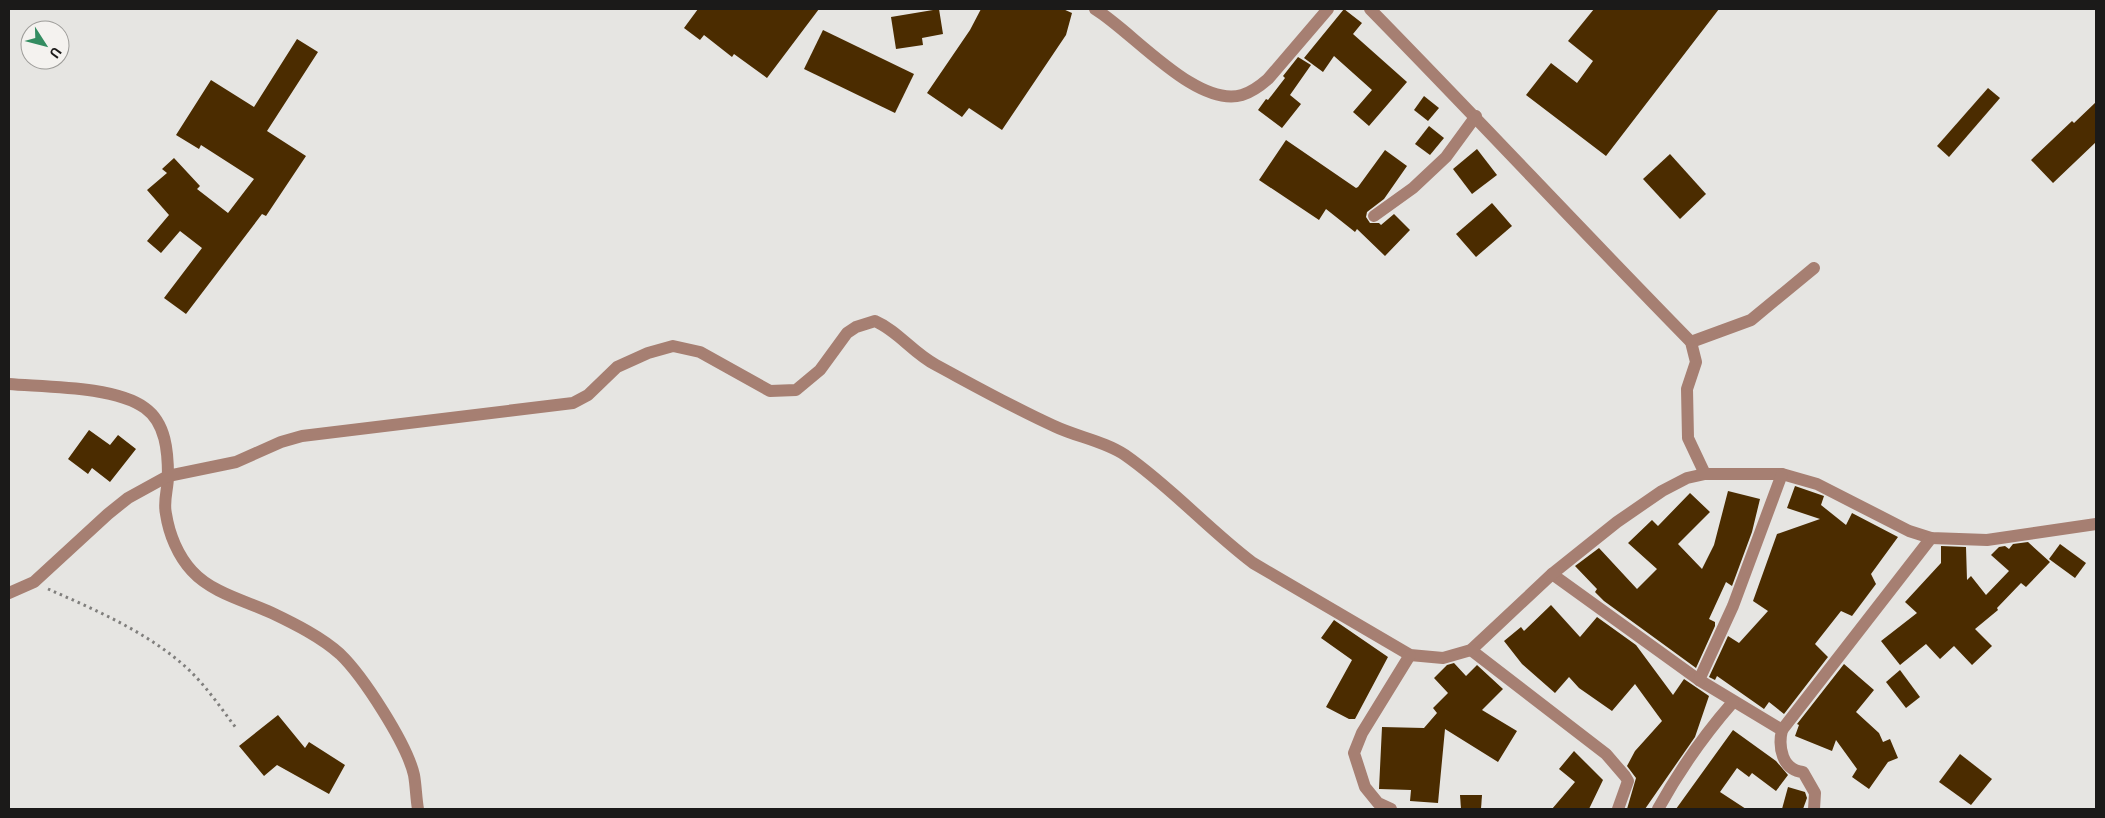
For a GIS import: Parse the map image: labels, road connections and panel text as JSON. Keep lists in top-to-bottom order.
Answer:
{
  "north": "bottom right"
}
